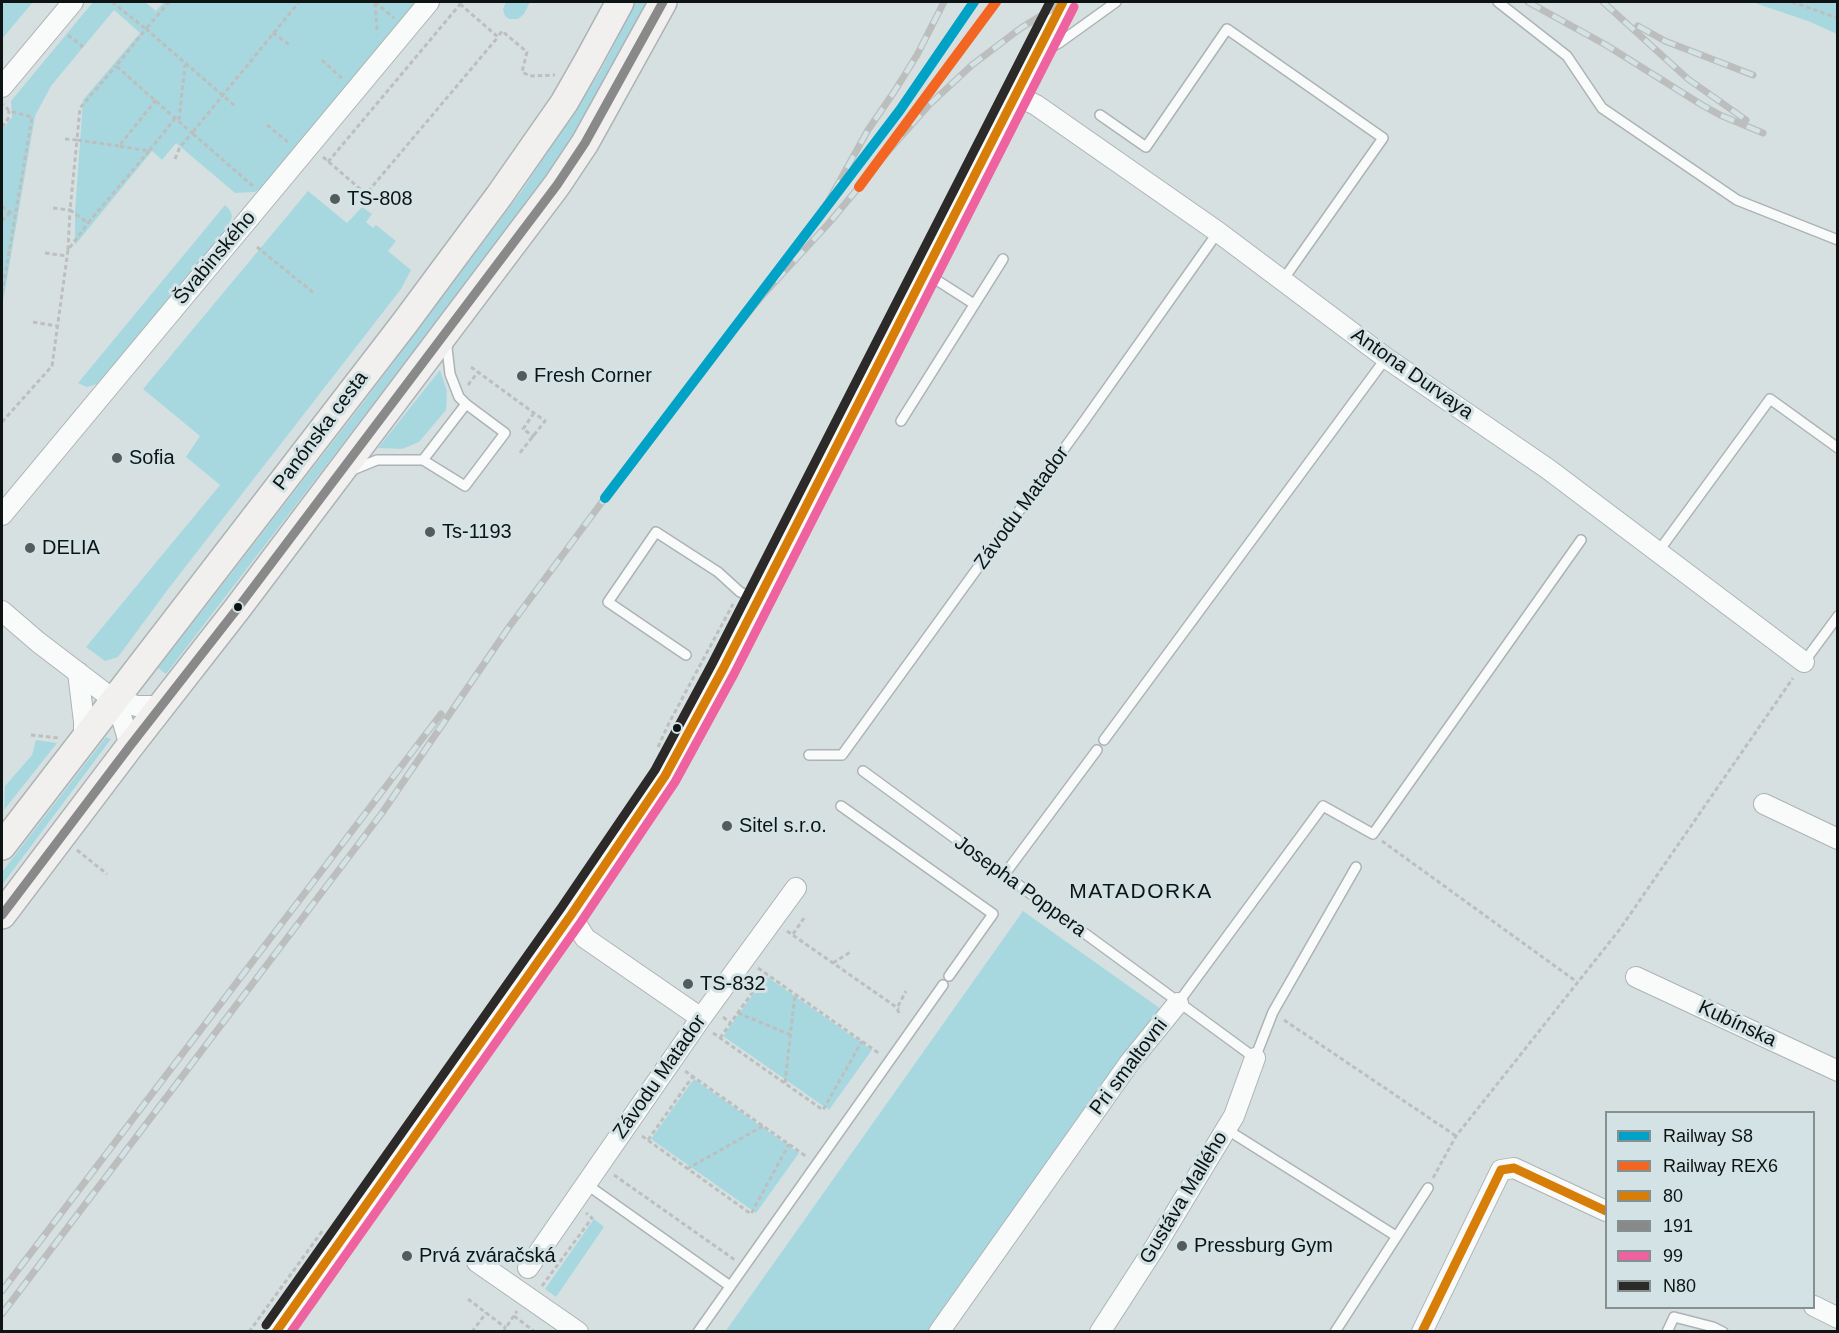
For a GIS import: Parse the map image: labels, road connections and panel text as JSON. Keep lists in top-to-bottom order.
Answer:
{
  "streets": {
    "main road": ["Panónska cesta"],
    "street": [
      "Švabinského",
      "Antona Durvaya",
      "Závodu Matador",
      "Kubínska",
      "Pri smaltovni",
      "Gustáva Mallého"
    ],
    "lane": ["Josepha Poppera"]
  },
  "crossings": [
    ["Antona Durvaya", "Závodu Matador"],
    ["Josepha Poppera", "Pri smaltovni"],
    ["Josepha Poppera", "Gustáva Mallého"]
  ],
  "districts": ["MATADORKA"],
  "places": [
    "TS-808",
    "Fresh Corner",
    "Sofia",
    "Ts-1193",
    "DELIA",
    "Sitel s.r.o.",
    "TS-832",
    "Pressburg Gym",
    "Prvá zváračská"
  ],
  "lines": [
    "rail line S8",
    "rail line REX6",
    "transit line 80",
    "transit line 191",
    "transit line N80",
    "transit line 99"
  ],
  "legend": [
    "Railway S8",
    "Railway REX6",
    "80",
    "191",
    "99",
    "N80"
  ]
}
